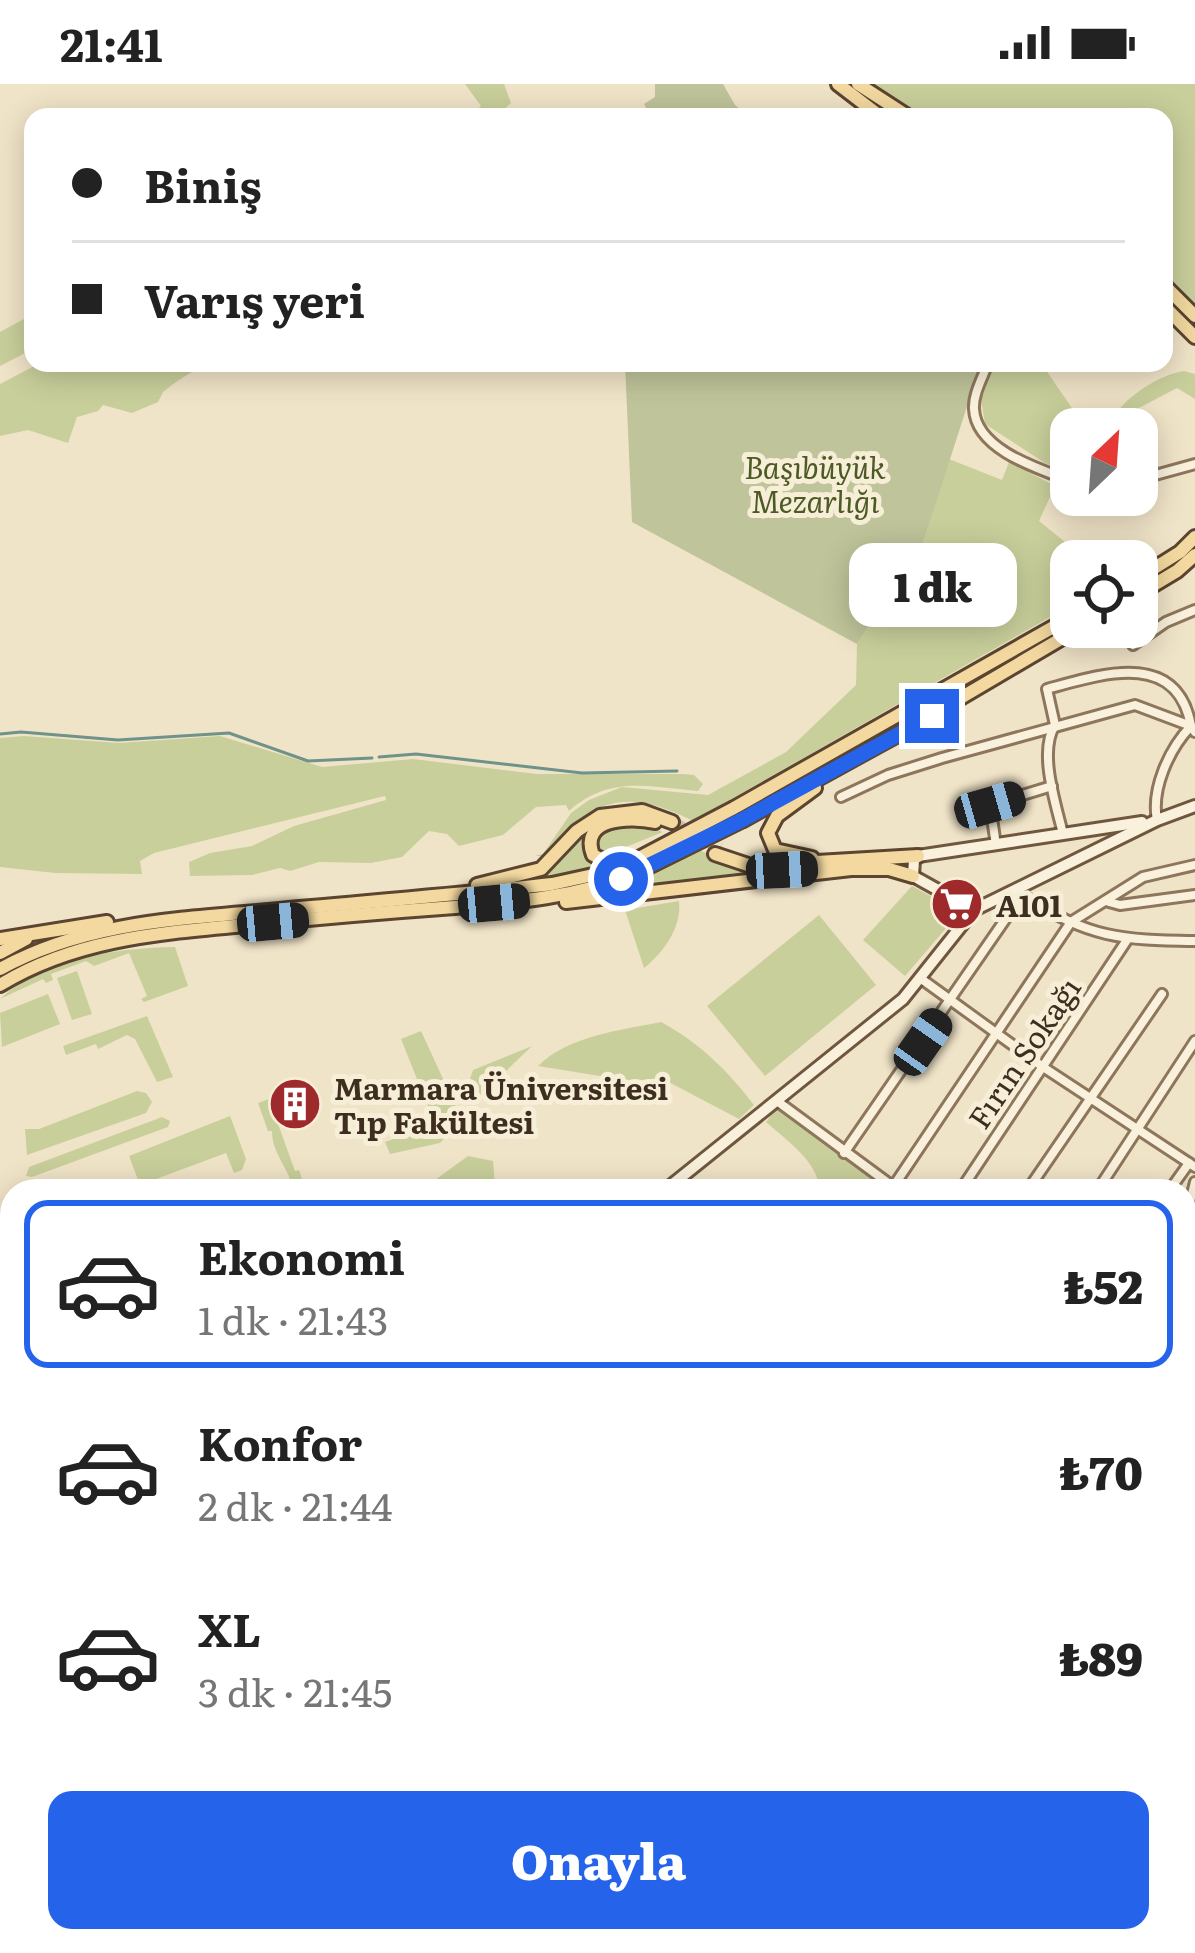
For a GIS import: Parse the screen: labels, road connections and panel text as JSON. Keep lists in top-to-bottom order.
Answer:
{
  "streets": {
    "street": ["Fırın Sokağı"]
  },
  "parks": ["Başıbüyük Mezarlığı"],
  "places": {
    "supermarket": ["A101"],
    "building": ["Marmara Üniversitesi Tıp Fakültesi"]
  },
  "north": "top right",
  "page": {
    "status": "21:41",
    "banner": ["Biniş", "Varış yeri"],
    "bubble": "1 dk",
    "list": [
      {
        "name": "Ekonomi",
        "note": "1 dk · 21:43",
        "value": "₺52"
      },
      {
        "name": "Konfor",
        "note": "2 dk · 21:44",
        "value": "₺70"
      },
      {
        "name": "XL",
        "note": "3 dk · 21:45",
        "value": "₺89"
      }
    ],
    "buttons": "Onayla"
  }
}
